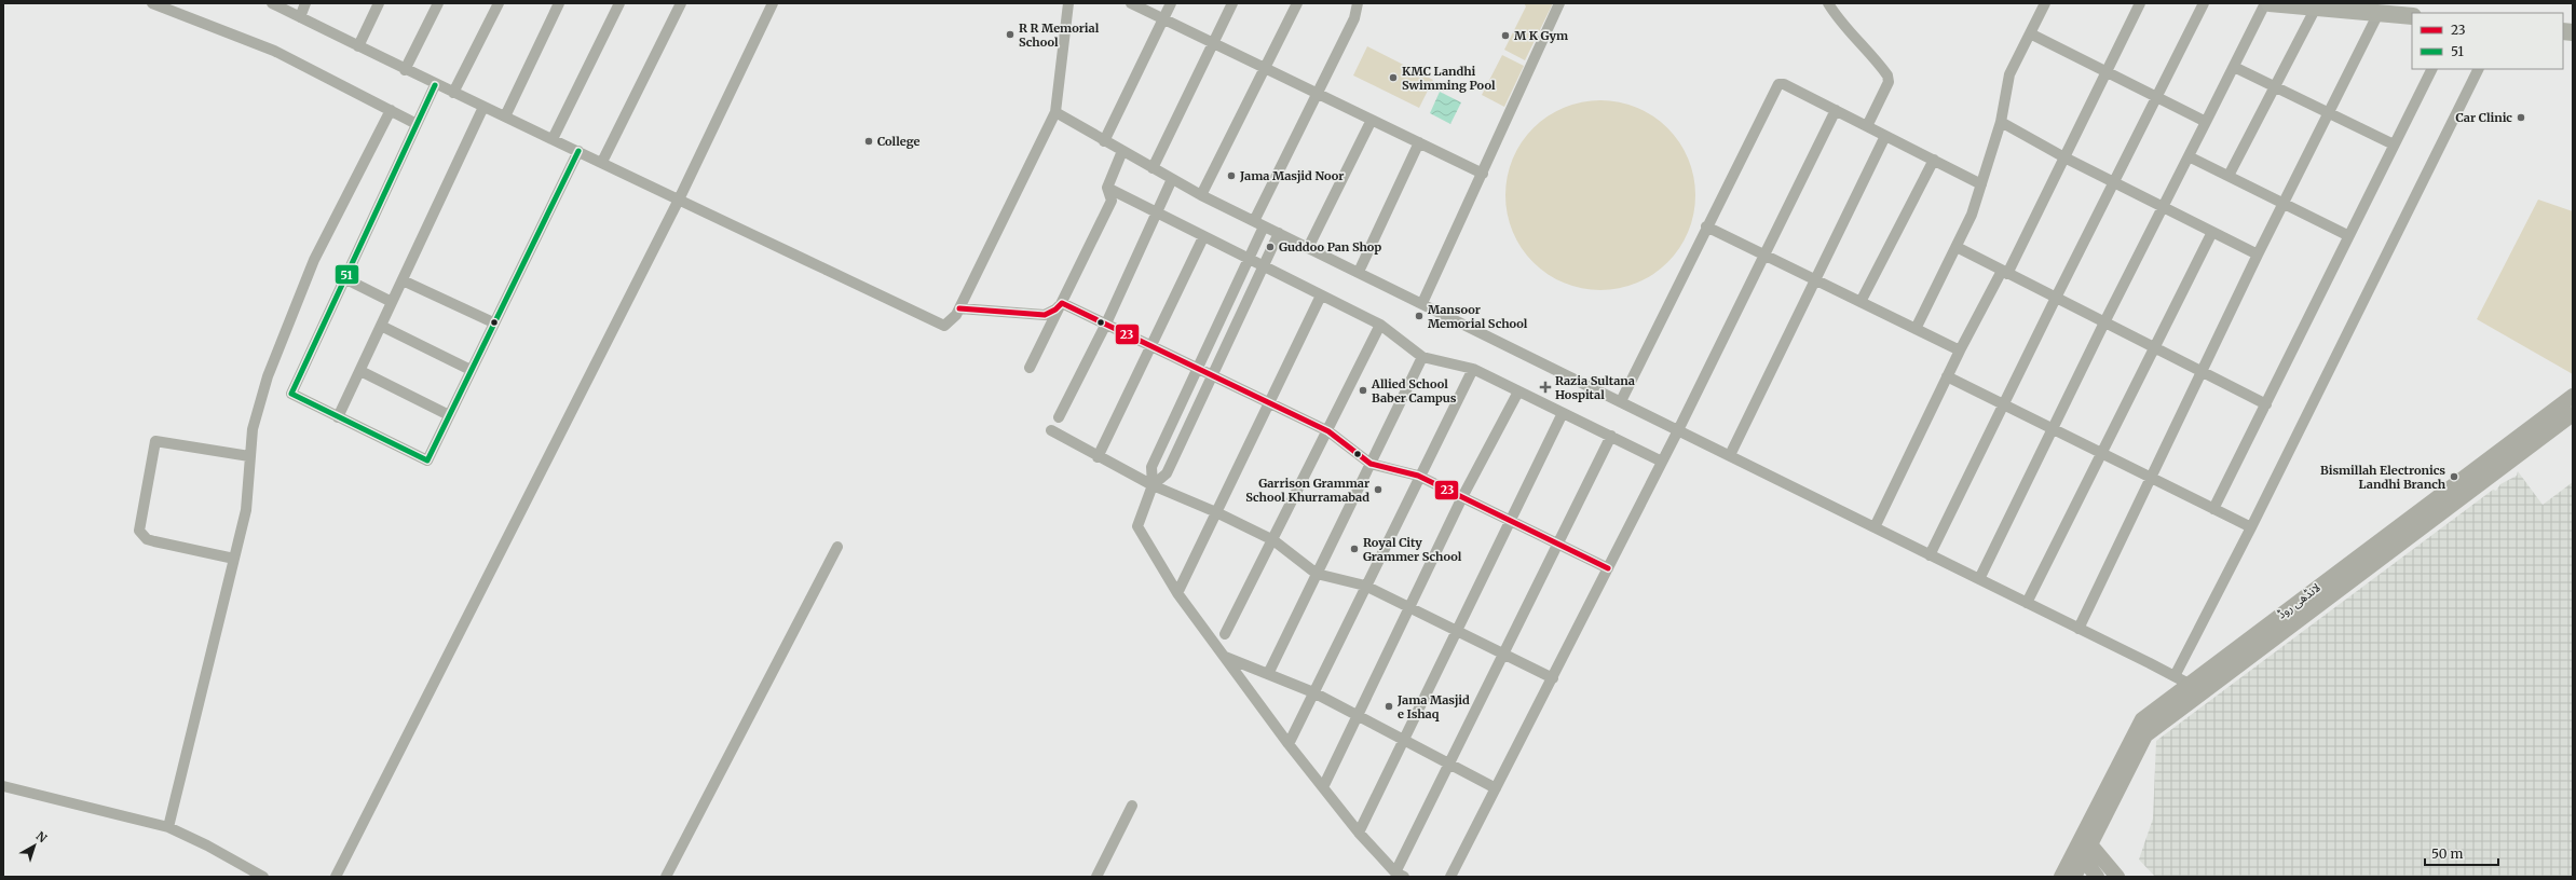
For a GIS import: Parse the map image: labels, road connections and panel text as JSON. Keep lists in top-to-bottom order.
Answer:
{
  "streets": {
    "main road": ["لانڈھی روڈ"]
  },
  "places": {
    "other": [
      "R R Memorial School",
      "M K Gym",
      "KMC Landhi Swimming Pool",
      "Car Clinic",
      "College",
      "Jama Masjid Noor",
      "Guddoo Pan Shop",
      "Mansoor Memorial School",
      "Allied School Baber Campus",
      "Bismillah Electronics Landhi Branch",
      "Garrison Grammar School Khurramabad",
      "Royal City Grammer School",
      "Jama Masjid e Ishaq"
    ],
    "health": ["Razia Sultana Hospital"]
  },
  "lines": ["transit line 51", "transit line 23"],
  "legend": ["23", "51"],
  "scale_bar": "50 m",
  "north": "top right"
}
